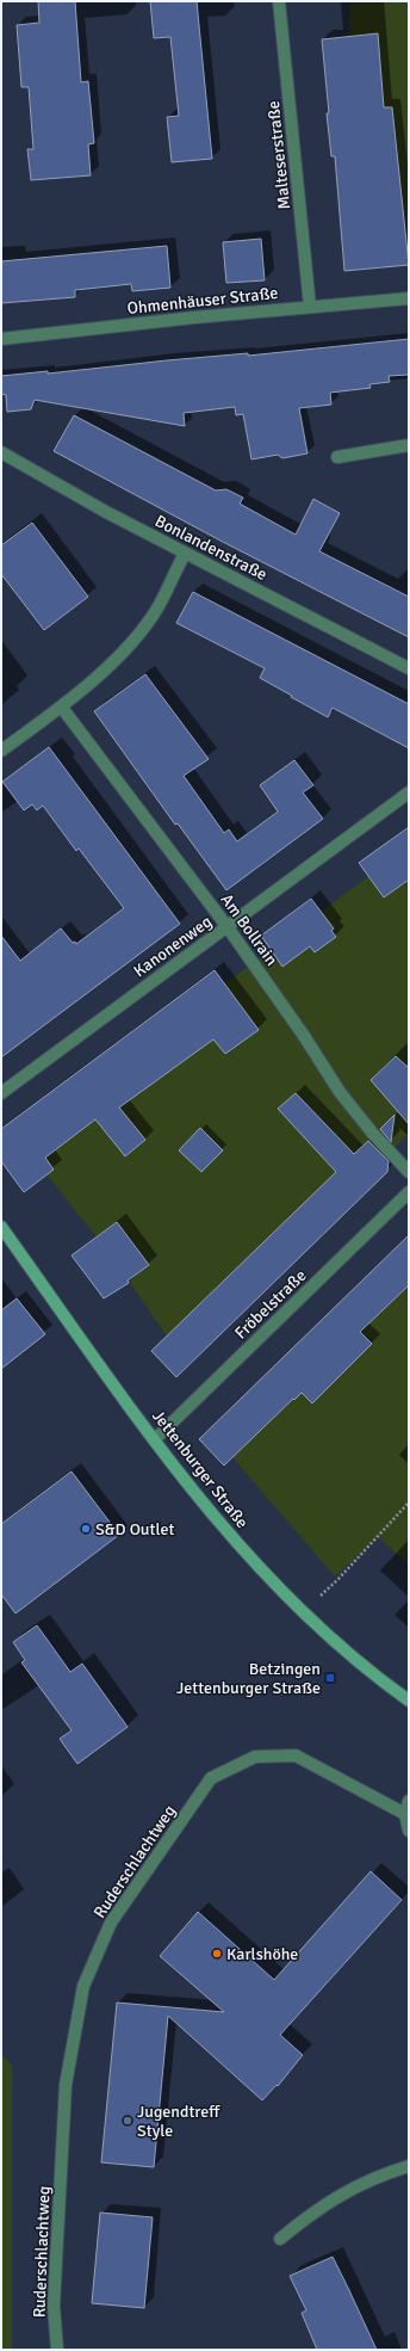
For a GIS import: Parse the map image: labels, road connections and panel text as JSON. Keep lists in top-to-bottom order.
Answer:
{
  "streets": {
    "street": [
      "Malteserstraße",
      "Ohmenhäuser Straße",
      "Bonlandenstraße",
      "Am Bollrain",
      "Kanonenweg",
      "Fröbelstraße",
      "Jettenburger Straße",
      "Ruderschlachtweg"
    ]
  },
  "crossings": [
    ["Malteserstraße", "Ohmenhäuser Straße"],
    ["Am Bollrain", "Kanonenweg"],
    ["Fröbelstraße", "Jettenburger Straße"]
  ],
  "places": {
    "other": ["S&D Outlet", "Karlshöhe", "Jugendtreff Style"],
    "transit": ["Betzingen Jettenburger Straße"]
  }
}
